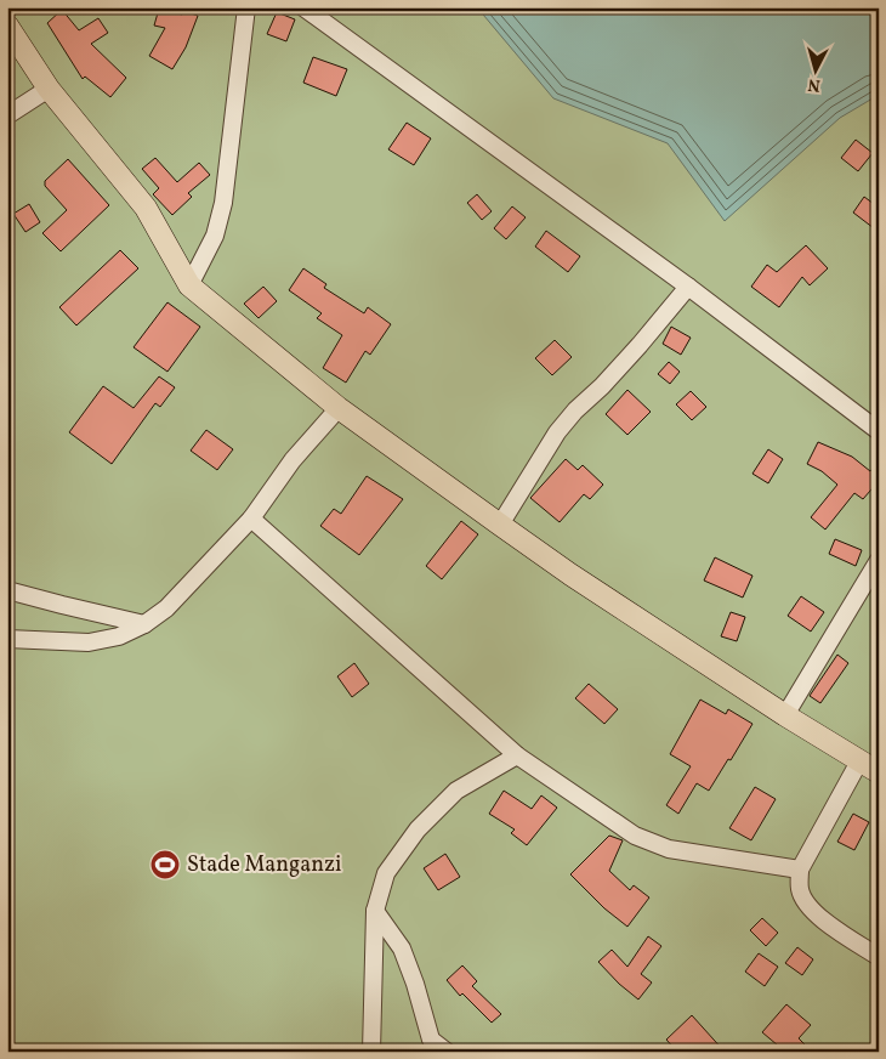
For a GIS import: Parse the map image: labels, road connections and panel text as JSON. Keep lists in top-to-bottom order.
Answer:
{
  "places": {
    "sports": ["Stade Manganzi"]
  },
  "north": "bottom"
}
